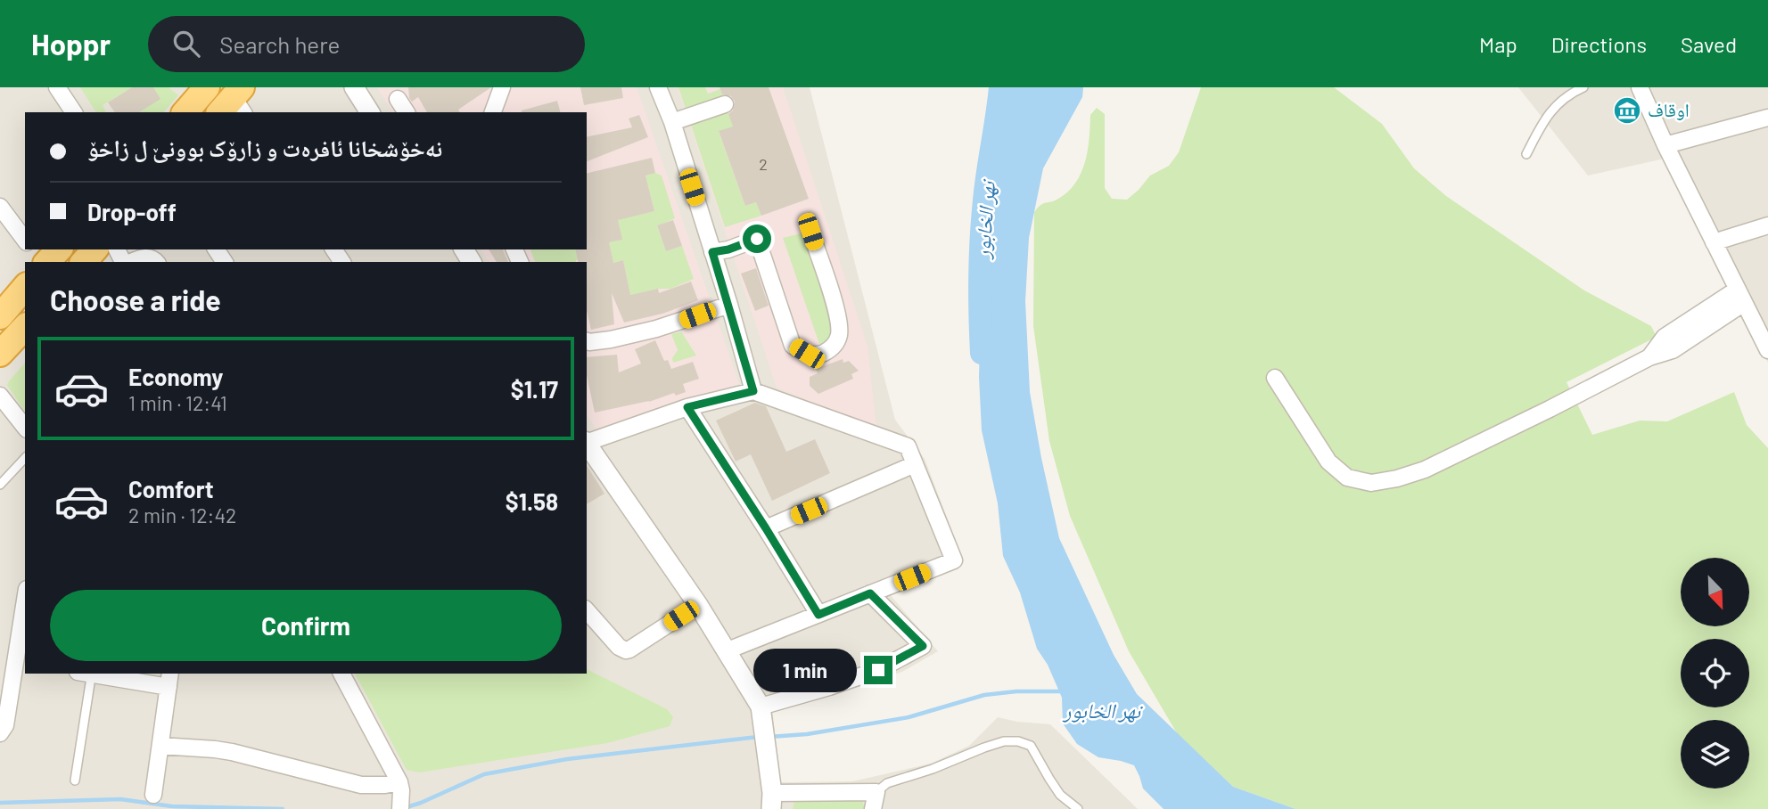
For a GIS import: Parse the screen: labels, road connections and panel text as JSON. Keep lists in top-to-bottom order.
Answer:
{
  "water": ["نهر الخابور"],
  "places": {
    "museum": ["اوقاف"]
  },
  "house_numbers": ["2"],
  "north": "bottom right",
  "page": {
    "header": "Hoppr",
    "search": "Search here",
    "nav": ["Map", "Directions", "Saved"],
    "banner": ["نەخۆشخانا ئافرەت و زارۆک بوونێ ل زاخۆ", "Drop-off"],
    "heading": "Choose a ride",
    "list": [
      {
        "name": "Economy",
        "note": "1 min · 12:41",
        "value": "$1.17"
      },
      {
        "name": "Comfort",
        "note": "2 min · 12:42",
        "value": "$1.58"
      }
    ],
    "buttons": "Confirm",
    "bubble": "1 min"
  }
}
